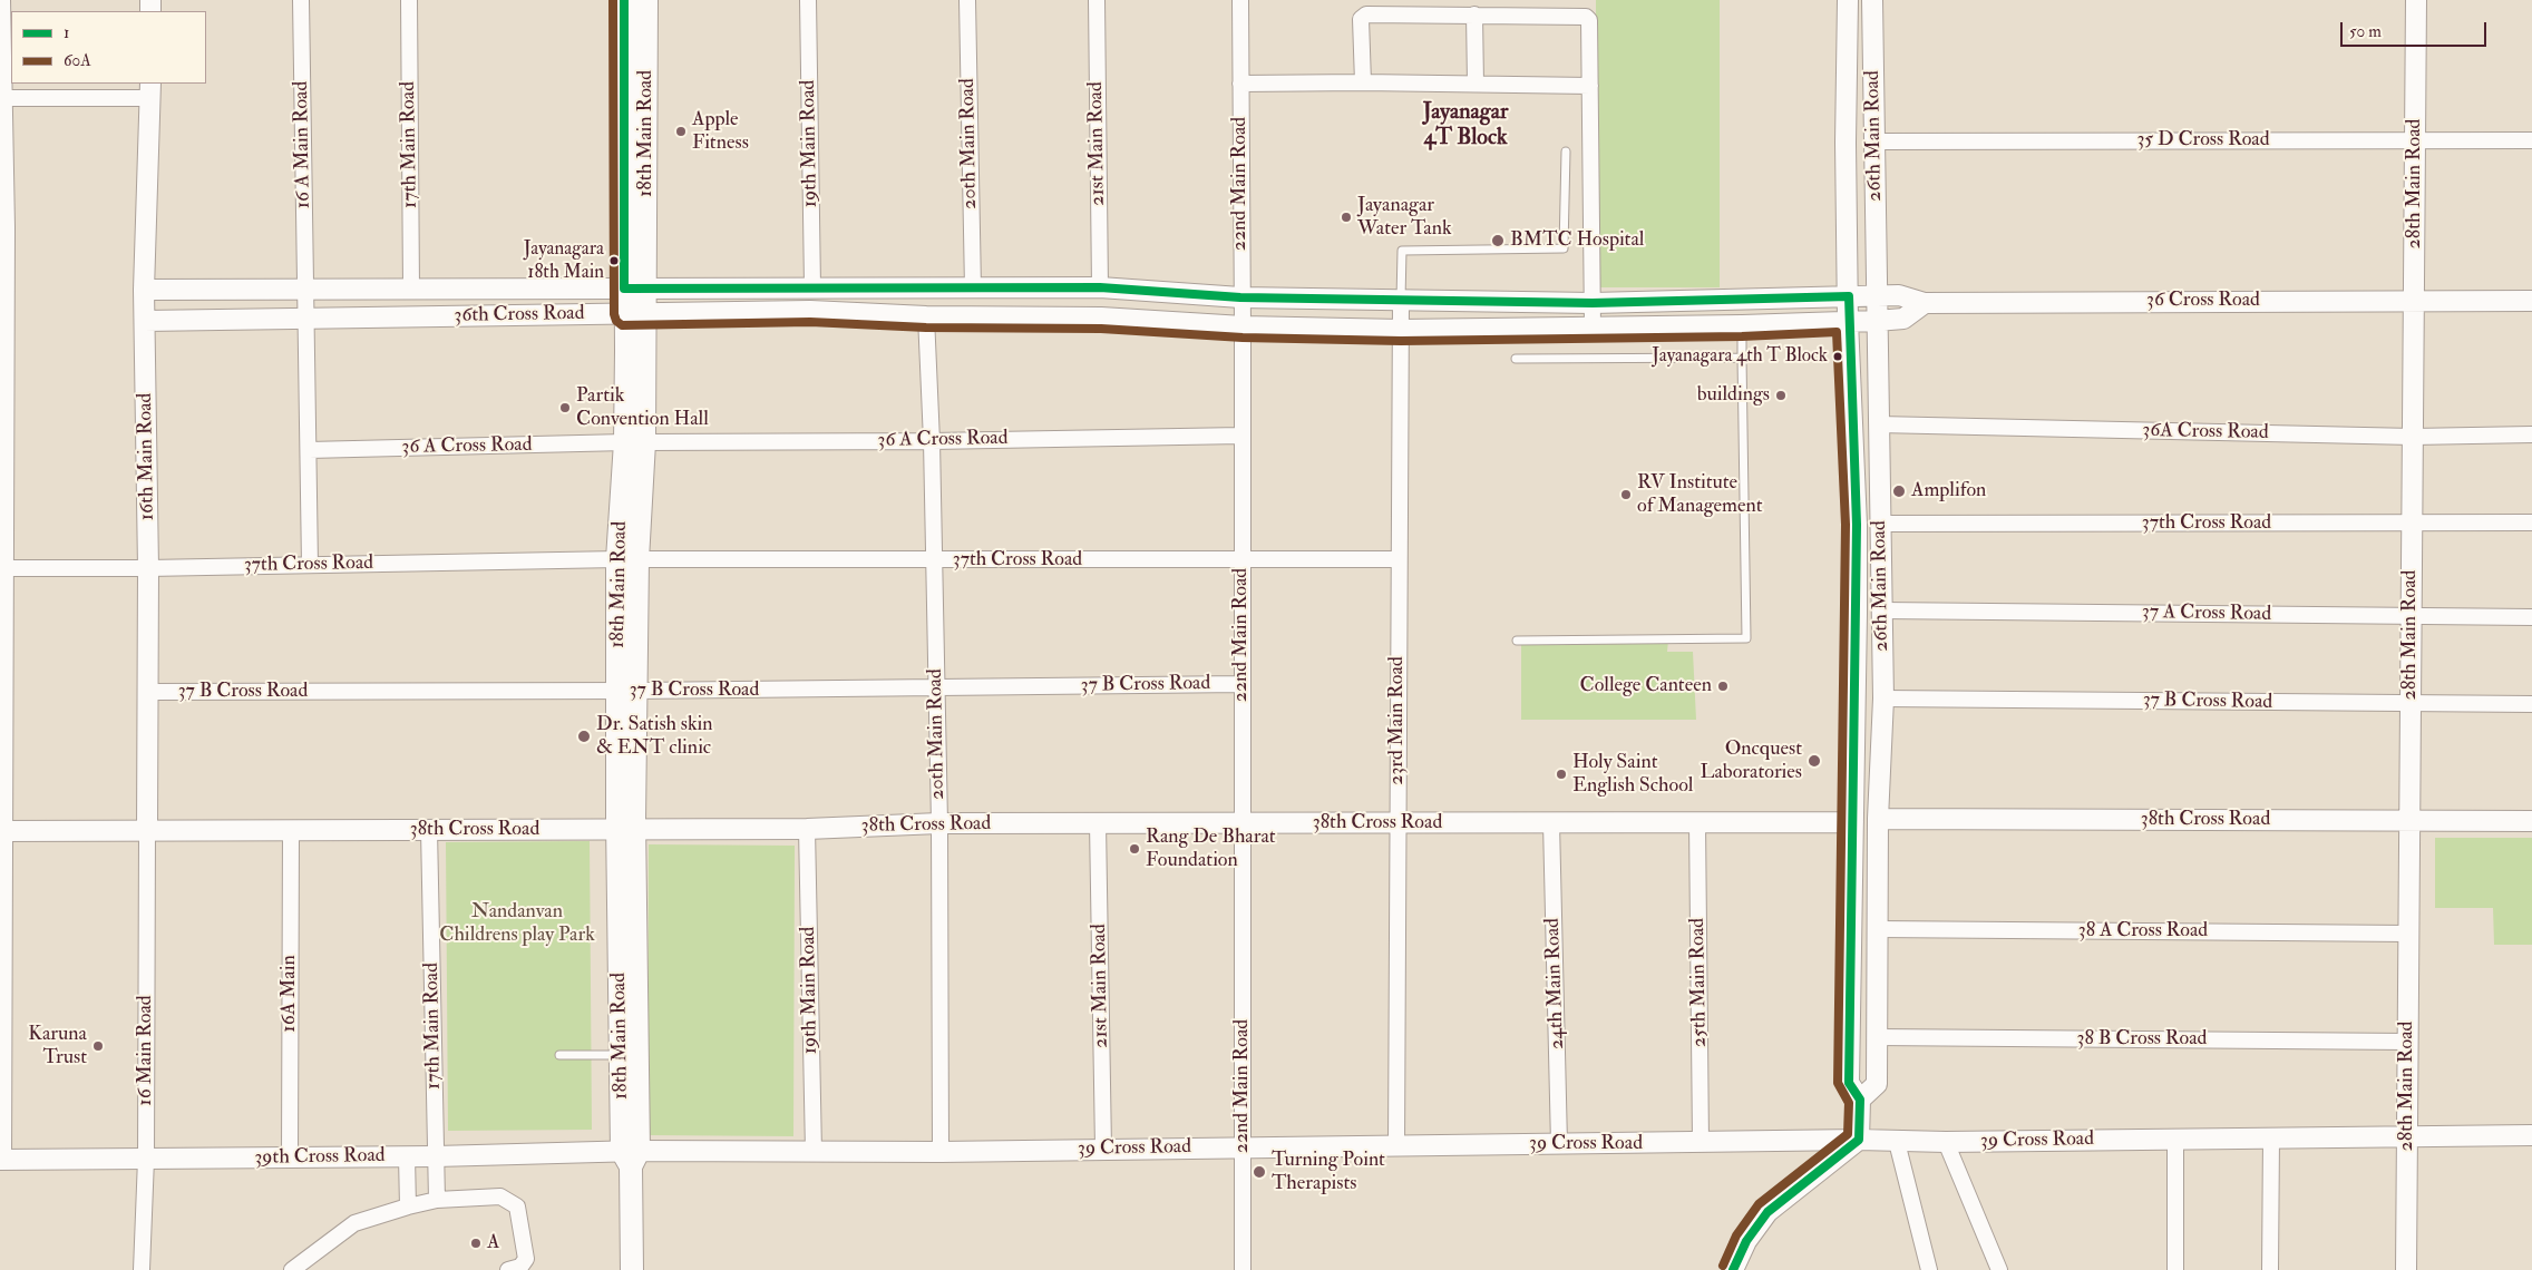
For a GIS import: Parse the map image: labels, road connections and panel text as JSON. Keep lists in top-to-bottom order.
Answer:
{
  "streets": {
    "main road": ["18th Main Road"],
    "street": [
      "26th Main Road",
      "35 D Cross Road",
      "19th Main Road",
      "20th Main Road",
      "21st Main Road",
      "16 A Main Road",
      "17th Main Road",
      "22nd Main Road",
      "28th Main Road",
      "36 Cross Road",
      "36th Cross Road",
      "36A Cross Road",
      "36 A Cross Road",
      "16th Main Road",
      "37th Cross Road",
      "37 A Cross Road",
      "37 B Cross Road",
      "23rd Main Road",
      "38th Cross Road",
      "38 A Cross Road",
      "25th Main Road",
      "24th Main Road",
      "16A Main",
      "38 B Cross Road",
      "16 Main Road",
      "39 Cross Road",
      "39th Cross Road"
    ]
  },
  "crossings": [
    ["18th Main Road", "36th Cross Road"],
    ["18th Main Road", "36 A Cross Road"],
    ["18th Main Road", "37th Cross Road"],
    ["18th Main Road", "37 B Cross Road"],
    ["18th Main Road", "38th Cross Road"],
    ["18th Main Road", "39 Cross Road"],
    ["18th Main Road", "39th Cross Road"],
    ["26th Main Road", "35 D Cross Road"],
    ["26th Main Road", "36 Cross Road"],
    ["26th Main Road", "36th Cross Road"],
    ["26th Main Road", "36A Cross Road"],
    ["26th Main Road", "37th Cross Road"],
    ["26th Main Road", "37 A Cross Road"],
    ["26th Main Road", "37 B Cross Road"],
    ["26th Main Road", "38th Cross Road"],
    ["26th Main Road", "38 A Cross Road"],
    ["26th Main Road", "38 B Cross Road"],
    ["26th Main Road", "39 Cross Road"],
    ["35 D Cross Road", "28th Main Road"],
    ["19th Main Road", "36th Cross Road"],
    ["19th Main Road", "38th Cross Road"],
    ["19th Main Road", "39 Cross Road"],
    ["20th Main Road", "36th Cross Road"],
    ["20th Main Road", "36 A Cross Road"],
    ["20th Main Road", "37th Cross Road"],
    ["20th Main Road", "37 B Cross Road"],
    ["20th Main Road", "38th Cross Road"],
    ["20th Main Road", "39 Cross Road"],
    ["21st Main Road", "36th Cross Road"],
    ["21st Main Road", "38th Cross Road"],
    ["21st Main Road", "39 Cross Road"],
    ["16 A Main Road", "36th Cross Road"],
    ["17th Main Road", "36th Cross Road"],
    ["17th Main Road", "38th Cross Road"],
    ["17th Main Road", "39th Cross Road"],
    ["22nd Main Road", "36th Cross Road"],
    ["22nd Main Road", "36 A Cross Road"],
    ["22nd Main Road", "37th Cross Road"],
    ["22nd Main Road", "37 B Cross Road"],
    ["22nd Main Road", "38th Cross Road"],
    ["22nd Main Road", "39 Cross Road"],
    ["28th Main Road", "36 Cross Road"],
    ["28th Main Road", "36A Cross Road"],
    ["28th Main Road", "37th Cross Road"],
    ["28th Main Road", "37 A Cross Road"],
    ["28th Main Road", "37 B Cross Road"],
    ["28th Main Road", "38th Cross Road"],
    ["28th Main Road", "38 A Cross Road"],
    ["28th Main Road", "38 B Cross Road"],
    ["28th Main Road", "39 Cross Road"],
    ["36 Cross Road", "36th Cross Road"],
    ["36th Cross Road", "16th Main Road"],
    ["36th Cross Road", "23rd Main Road"],
    ["16th Main Road", "37th Cross Road"],
    ["16th Main Road", "37 B Cross Road"],
    ["16th Main Road", "38th Cross Road"],
    ["16th Main Road", "16 Main Road"],
    ["37th Cross Road", "23rd Main Road"],
    ["23rd Main Road", "38th Cross Road"],
    ["23rd Main Road", "39 Cross Road"],
    ["38th Cross Road", "25th Main Road"],
    ["38th Cross Road", "24th Main Road"],
    ["38th Cross Road", "16A Main"],
    ["38th Cross Road", "16 Main Road"],
    ["25th Main Road", "39 Cross Road"],
    ["24th Main Road", "39 Cross Road"],
    ["16A Main", "39th Cross Road"],
    ["16 Main Road", "39th Cross Road"],
    ["39 Cross Road", "39th Cross Road"]
  ],
  "districts": ["Jayanagar 4T Block"],
  "parks": ["Nandanvan Childrens play Park"],
  "places": [
    "Apple Fitness",
    "Jayanagar Water Tank",
    "BMTC Hospital",
    "Jayanagara 18th Main",
    "Jayanagara 4th T Block",
    "buildings",
    "Partik Convention Hall",
    "Amplifon",
    "RV Institute of Management",
    "College Canteen",
    "Dr. Satish skin & ENT clinic",
    "Oncquest Laboratories",
    "Holy Saint English School",
    "Rang De Bharat Foundation",
    "Karuna Trust",
    "Turning Point Therapists",
    "A"
  ],
  "lines": ["transit line 1", "transit line 60A"],
  "legend": ["1", "60A"],
  "scale_bar": "50 m"
}
